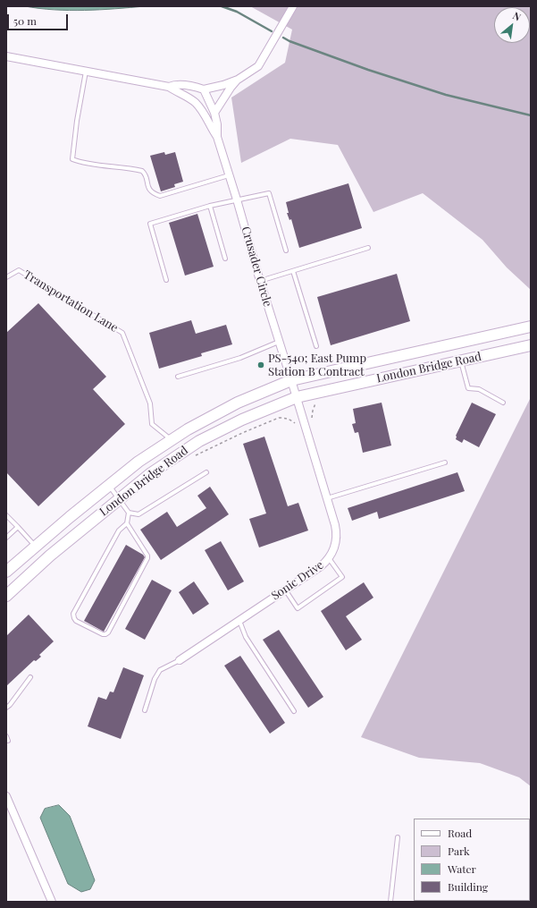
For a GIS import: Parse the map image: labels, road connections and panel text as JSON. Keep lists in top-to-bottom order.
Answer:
{
  "streets": {
    "main road": ["London Bridge Road"],
    "street": ["Crusader Circle", "Sonic Drive"],
    "lane": ["Transportation Lane"]
  },
  "crossings": [
    ["Crusader Circle", "London Bridge Road"],
    ["Crusader Circle", "Sonic Drive"],
    ["Transportation Lane", "London Bridge Road"],
    ["London Bridge Road", "Sonic Drive"]
  ],
  "places": ["PS-540; East Pump Station B Contract"],
  "legend": [
    "Road",
    "Park",
    "Water",
    "Building"
  ],
  "scale_bar": "50 m",
  "north": "top right"
}
